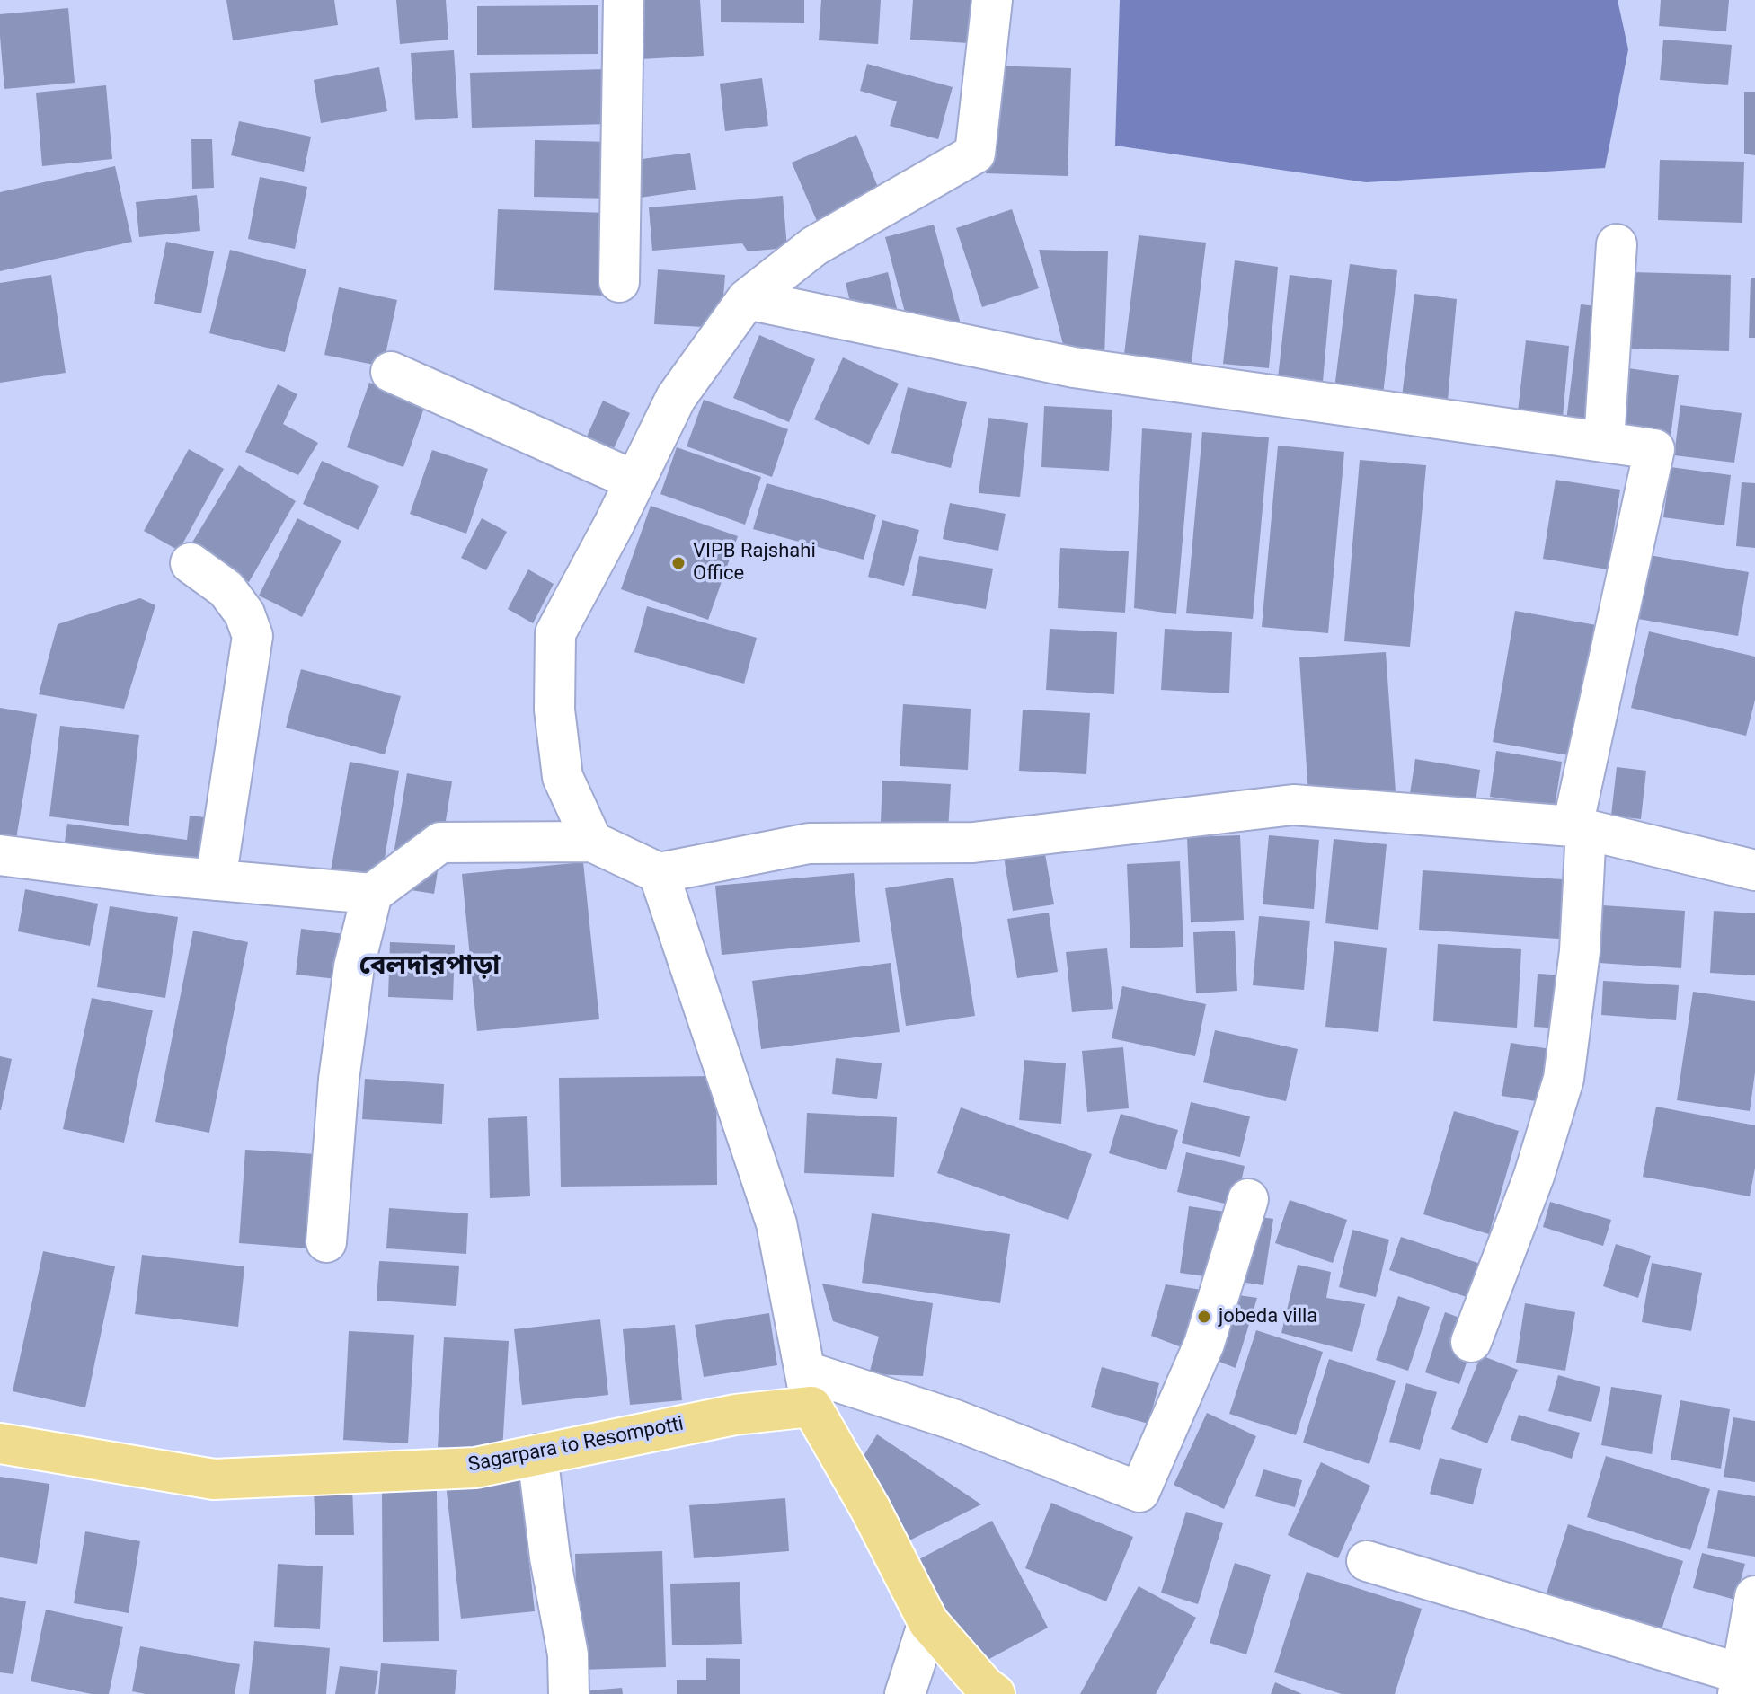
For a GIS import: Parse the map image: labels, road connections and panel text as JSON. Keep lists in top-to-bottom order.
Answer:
{
  "streets": {
    "main road": ["Sagarpara to Resompotti"]
  },
  "districts": ["বেলদারপাড়া"],
  "places": ["VIPB Rajshahi Office", "jobeda villa"]
}
